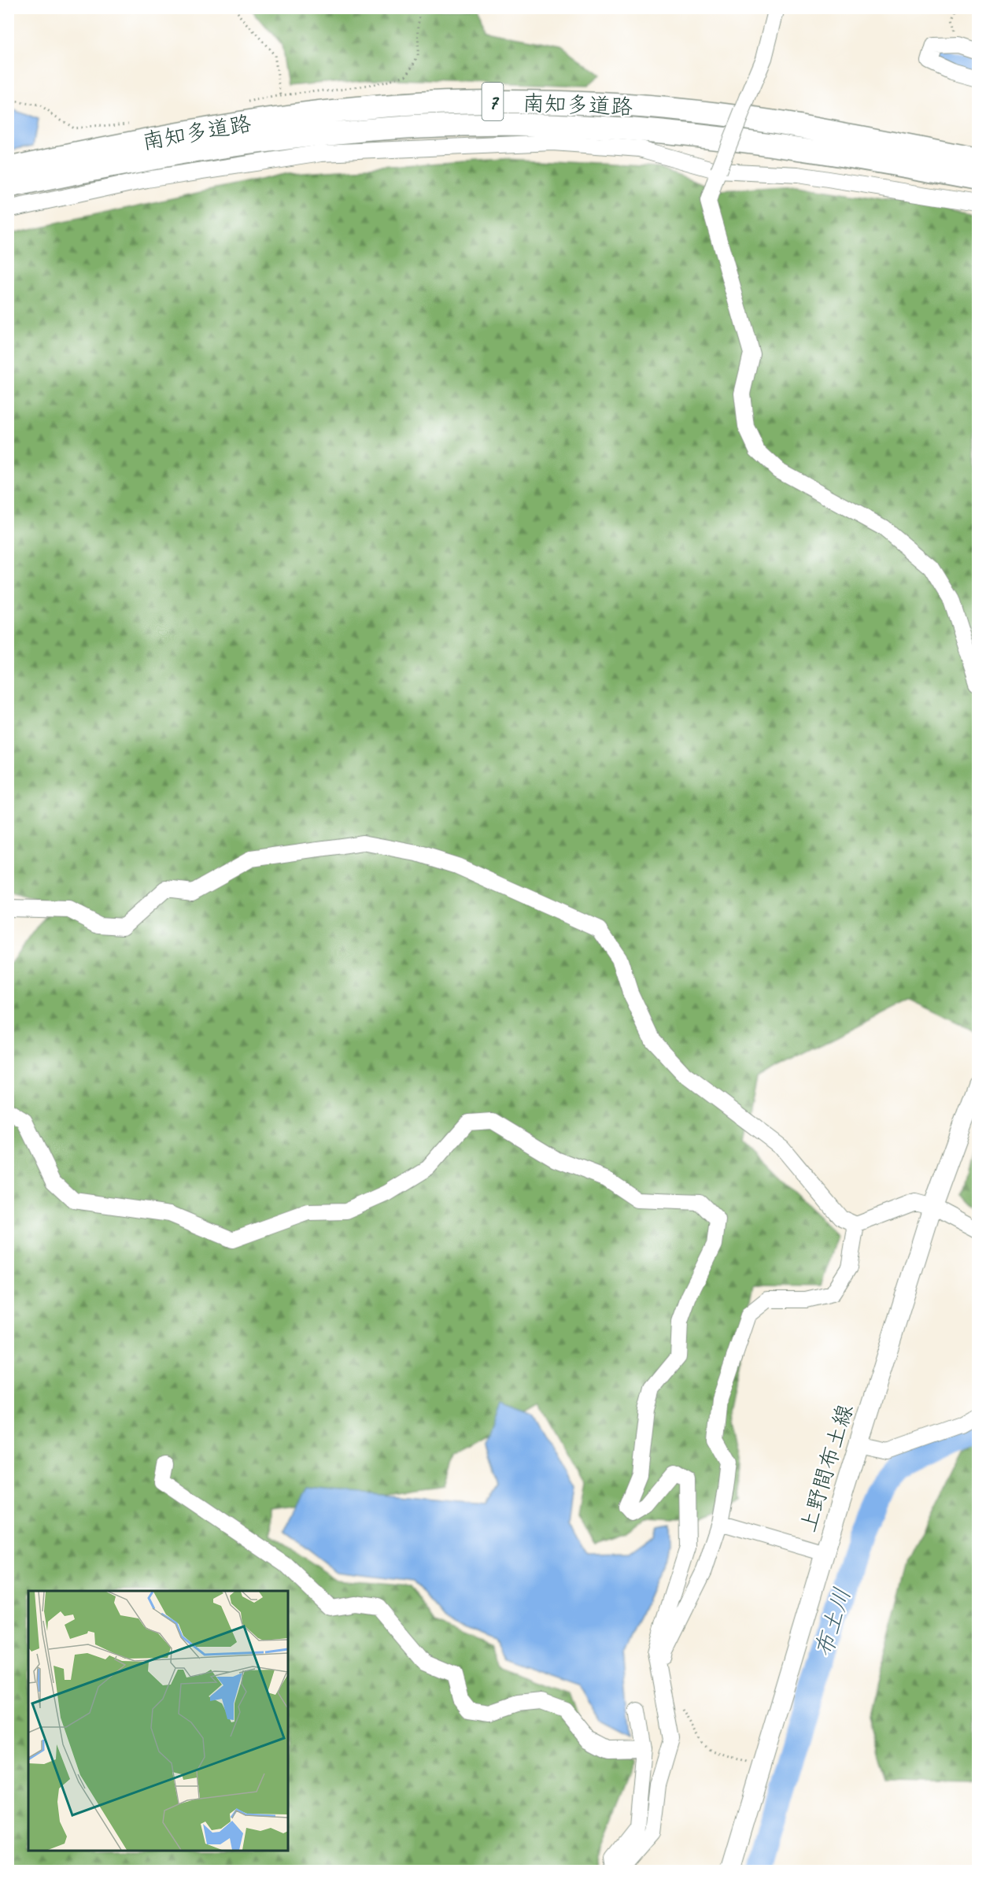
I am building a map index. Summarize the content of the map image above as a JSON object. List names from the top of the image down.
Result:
{
  "streets": {
    "highway": ["7", "南知多道路"],
    "main road": ["上野間布土線"]
  },
  "water": ["布土川"]
}
